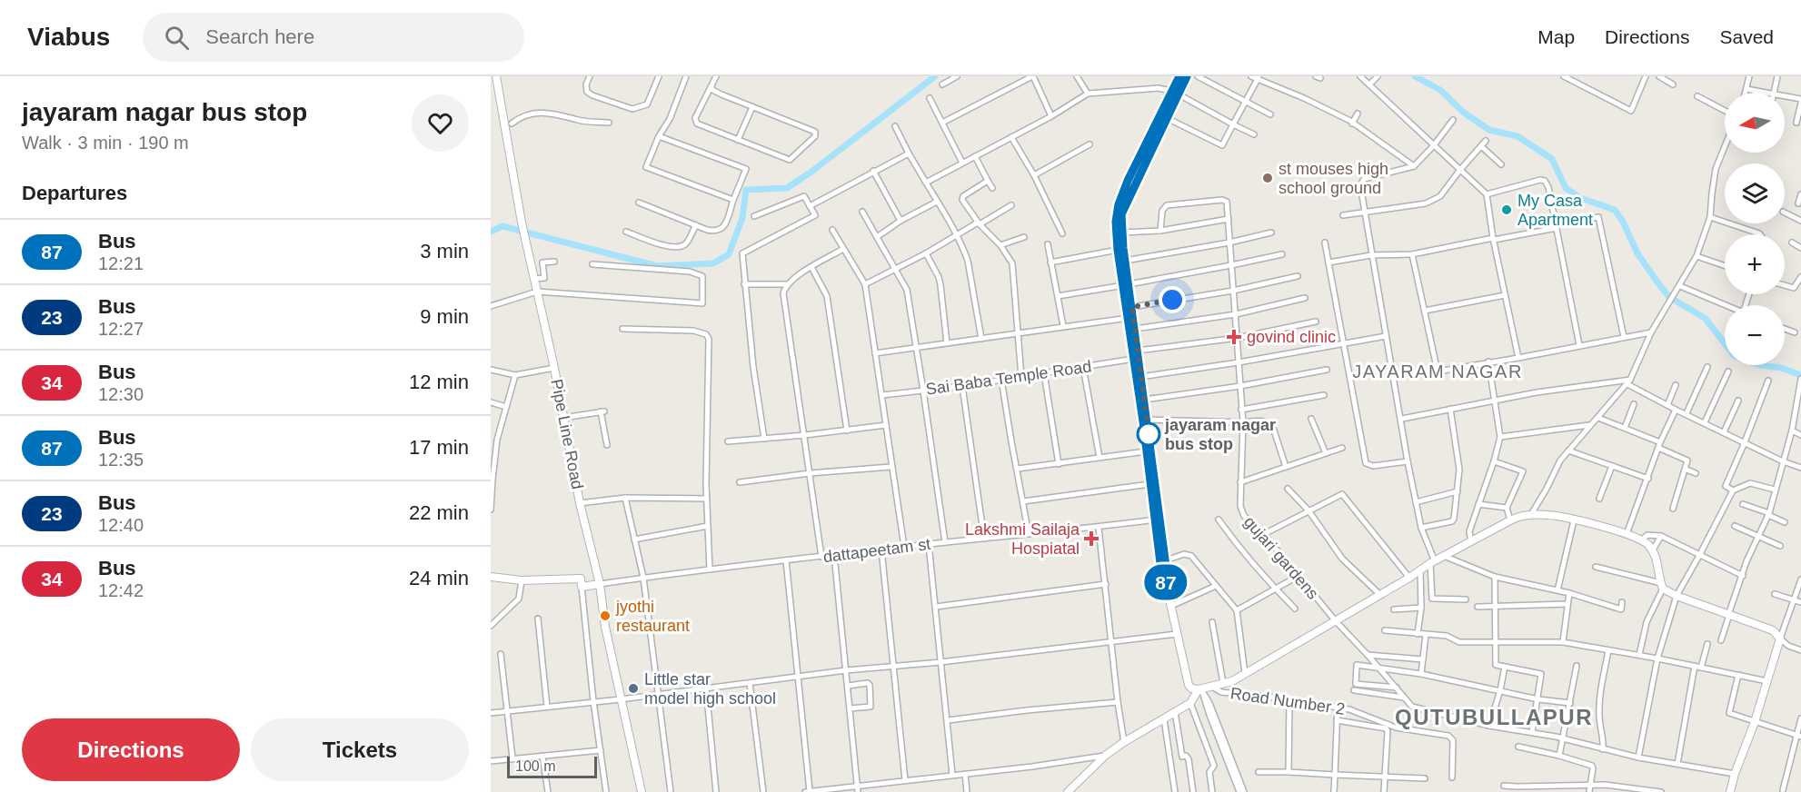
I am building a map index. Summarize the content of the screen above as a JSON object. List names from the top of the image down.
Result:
{
  "streets": {
    "main road": ["Pipe Line Road"],
    "street": [
      "Sai Baba Temple Road",
      "dattapeetam st",
      "gujari gardens",
      "Road Number 2"
    ]
  },
  "crossings": [
    ["Pipe Line Road", "dattapeetam st"]
  ],
  "districts": ["JAYARAM NAGAR", "QUTUBULLAPUR"],
  "places": {
    "other": [
      "st mouses high school ground",
      "My Casa Apartment",
      "jayaram nagar bus stop",
      "jyothi restaurant",
      "Little star model high school"
    ],
    "health": ["govind clinic", "Lakshmi Sailaja Hospiatal"]
  },
  "lines": ["bus line 87"],
  "scale_bar": "100 m",
  "north": "left",
  "page": {
    "header": "Viabus",
    "search": "Search here",
    "nav": ["Map", "Directions", "Saved"],
    "heading": [
      ["jayaram nagar bus stop", "Walk · 3 min · 190 m"],
      "Departures"
    ],
    "on_map": "87",
    "map_buttons": ["+", "−"],
    "list": [
      {
        "mark": "87",
        "name": "Bus",
        "note": "12:21",
        "value": "3 min"
      },
      {
        "mark": "23",
        "name": "Bus",
        "note": "12:27",
        "value": "9 min"
      },
      {
        "mark": "34",
        "name": "Bus",
        "note": "12:30",
        "value": "12 min"
      },
      {
        "mark": "87",
        "name": "Bus",
        "note": "12:35",
        "value": "17 min"
      },
      {
        "mark": "23",
        "name": "Bus",
        "note": "12:40",
        "value": "22 min"
      },
      {
        "mark": "34",
        "name": "Bus",
        "note": "12:42",
        "value": "24 min"
      }
    ],
    "buttons": ["Directions", "Tickets"],
    "scale": "100 m"
  }
}
